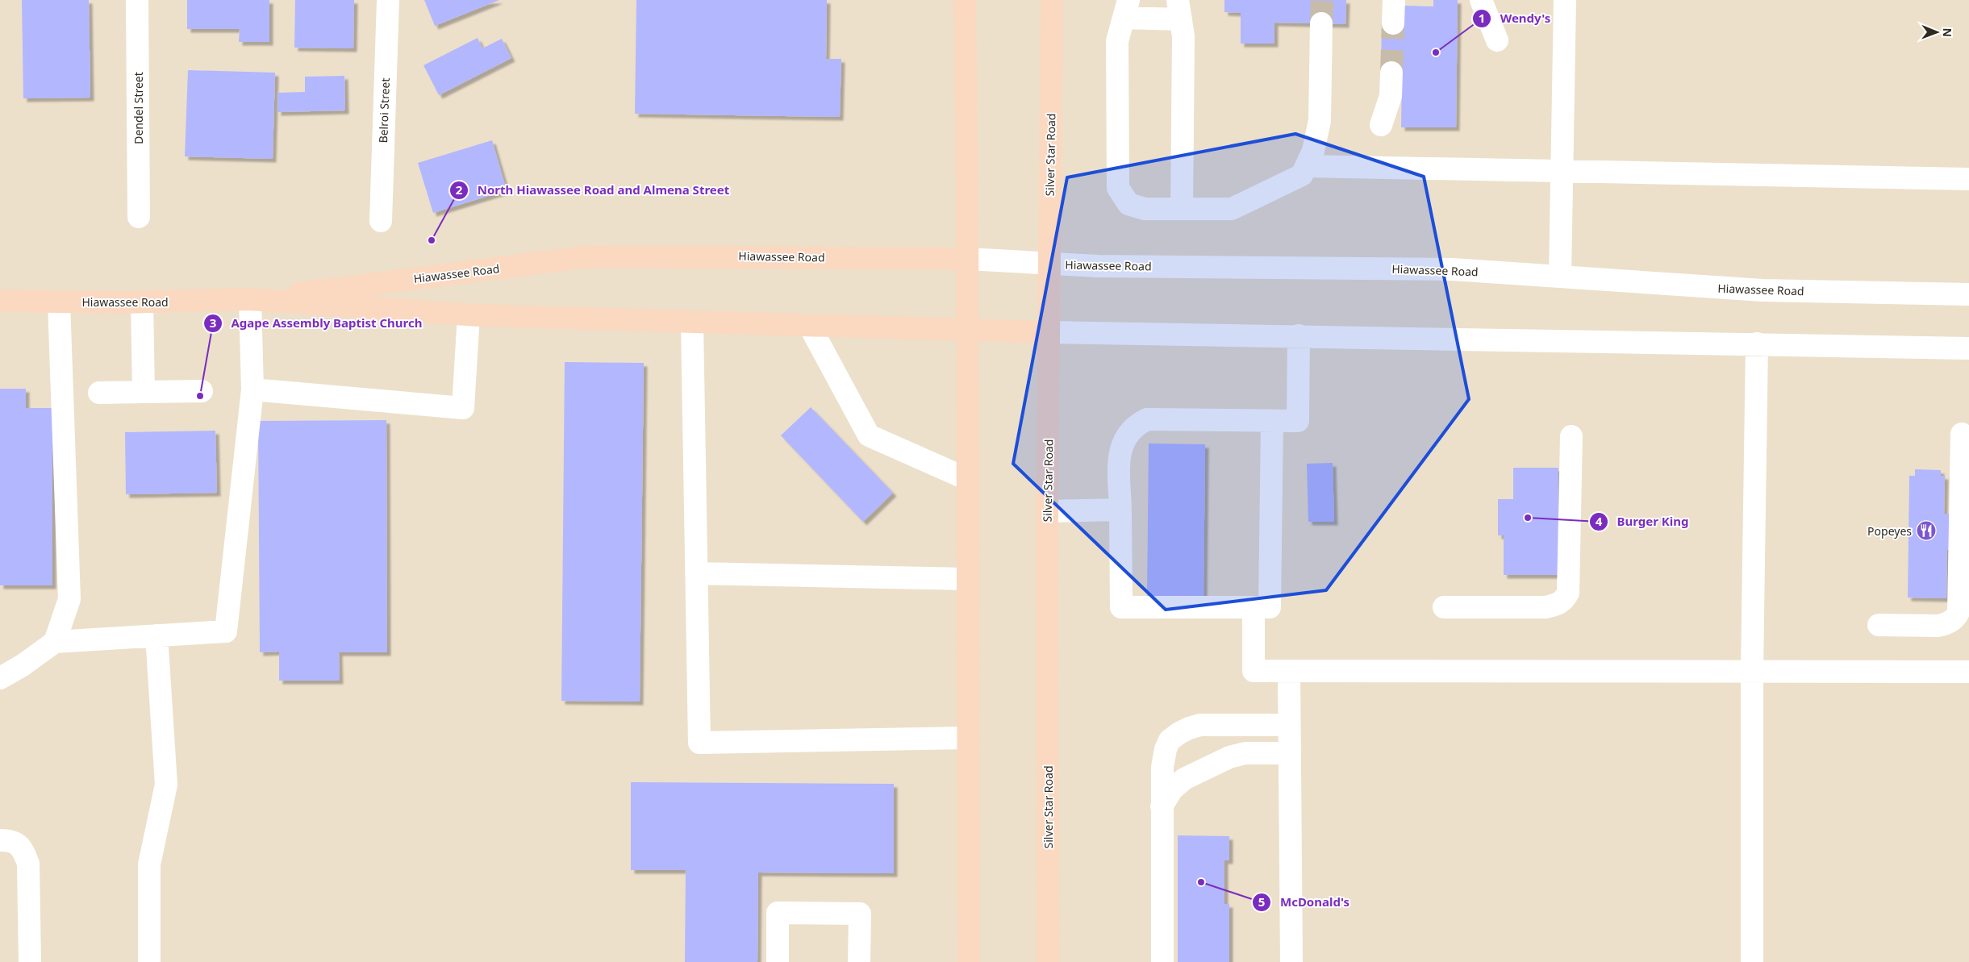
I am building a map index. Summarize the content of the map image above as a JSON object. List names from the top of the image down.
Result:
{
  "streets": {
    "main road": ["Silver Star Road", "Hiawassee Road"],
    "street": ["Dendel Street", "Belroi Street"]
  },
  "crossings": [
    ["Silver Star Road", "Hiawassee Road"]
  ],
  "places": {
    "other": [
      "Wendy's",
      "North Hiawassee Road and Almena Street",
      "Agape Assembly Baptist Church",
      "Burger King",
      "McDonald's"
    ],
    "restaurant": ["Popeyes"]
  },
  "north": "right"
}
